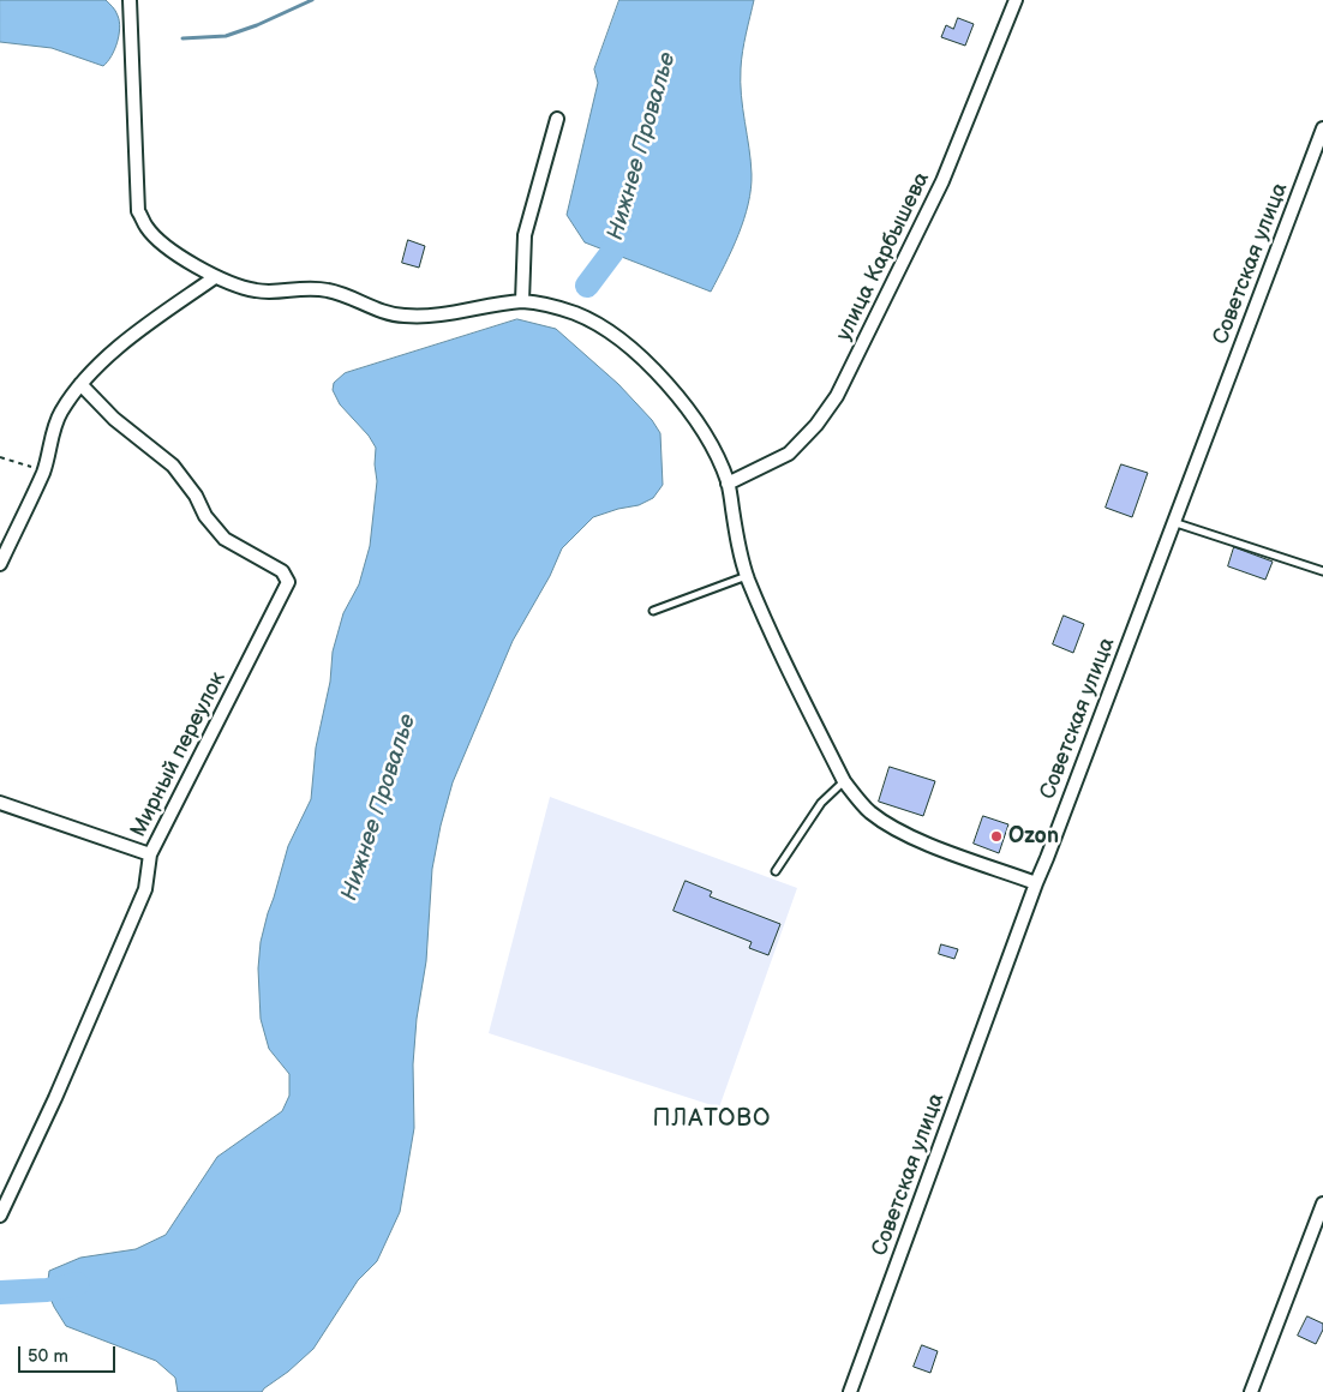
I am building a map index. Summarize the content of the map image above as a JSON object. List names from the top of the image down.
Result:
{
  "streets": {
    "street": ["улица Карбышева", "Советская улица", "Мирный переулок"]
  },
  "districts": ["ПЛАТОВО"],
  "water": ["Нижнее Провалье"],
  "places": ["Ozon"],
  "scale_bar": "50 m"
}
